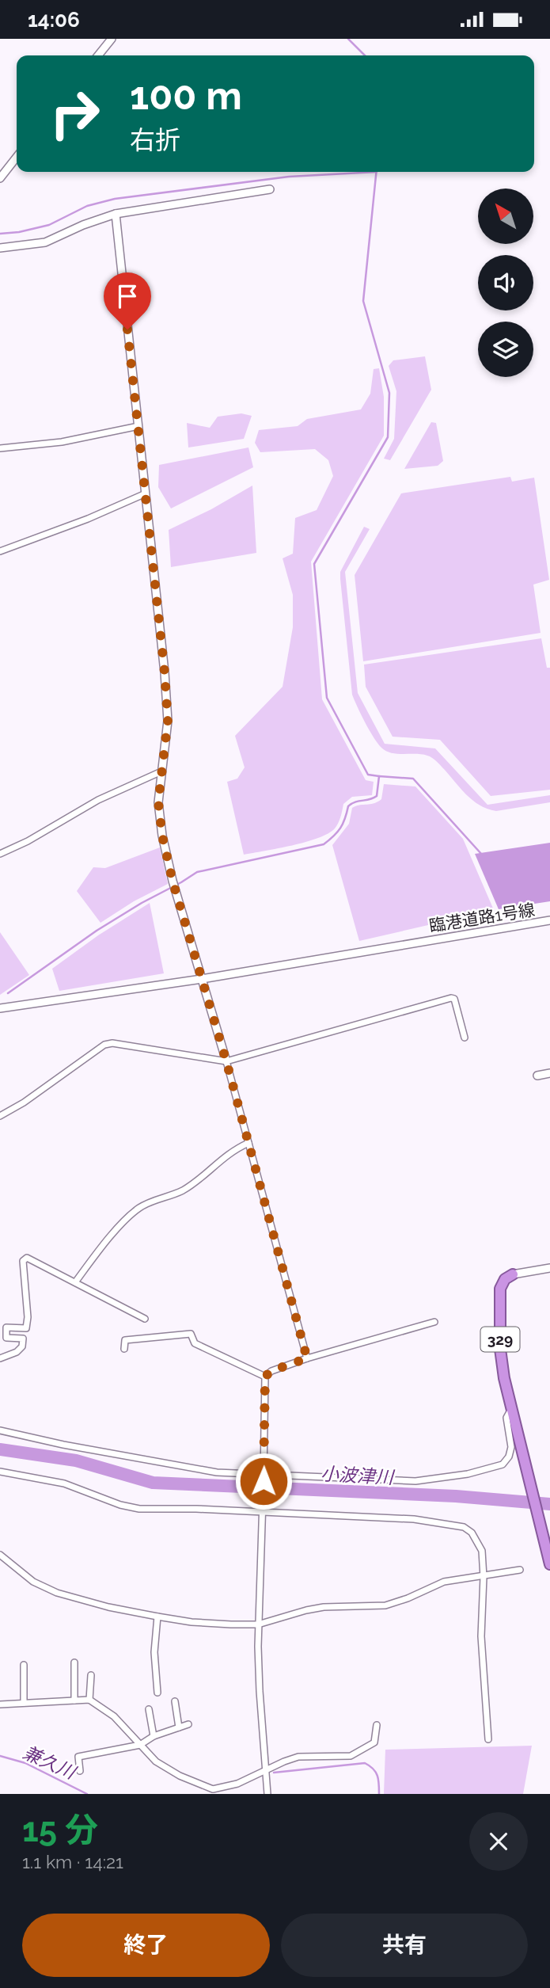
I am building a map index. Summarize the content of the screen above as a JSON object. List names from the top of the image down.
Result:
{
  "streets": {
    "highway": ["329"],
    "street": ["臨港道路1号線"]
  },
  "water": ["小波津川", "兼久川"],
  "north": "top left",
  "page": {
    "status": "14:06",
    "turn": ["100 m", "右折"],
    "heading": ["15 分", "1.1 km · 14:21"],
    "buttons": ["終了", "共有"]
  }
}
